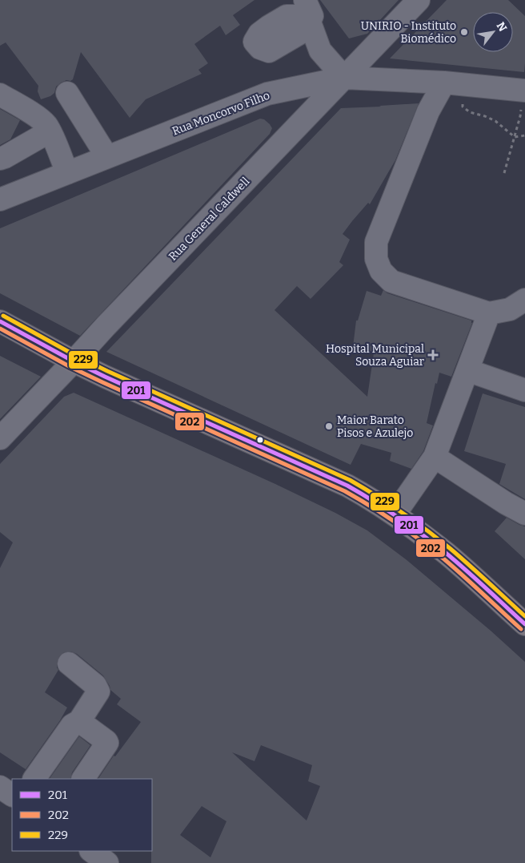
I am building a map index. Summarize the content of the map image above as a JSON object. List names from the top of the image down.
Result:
{
  "streets": {
    "street": ["Rua Moncorvo Filho", "Rua General Caldwell"]
  },
  "crossings": [
    ["Rua Moncorvo Filho", "Rua General Caldwell"]
  ],
  "places": {
    "other": ["UNIRIO - Instituto Biomédico", "Maior Barato Pisos e Azulejo"],
    "health": ["Hospital Municipal Souza Aguiar"]
  },
  "lines": ["transit line 229", "transit line 201", "transit line 202"],
  "legend": ["201", "202", "229"],
  "north": "top right"
}
